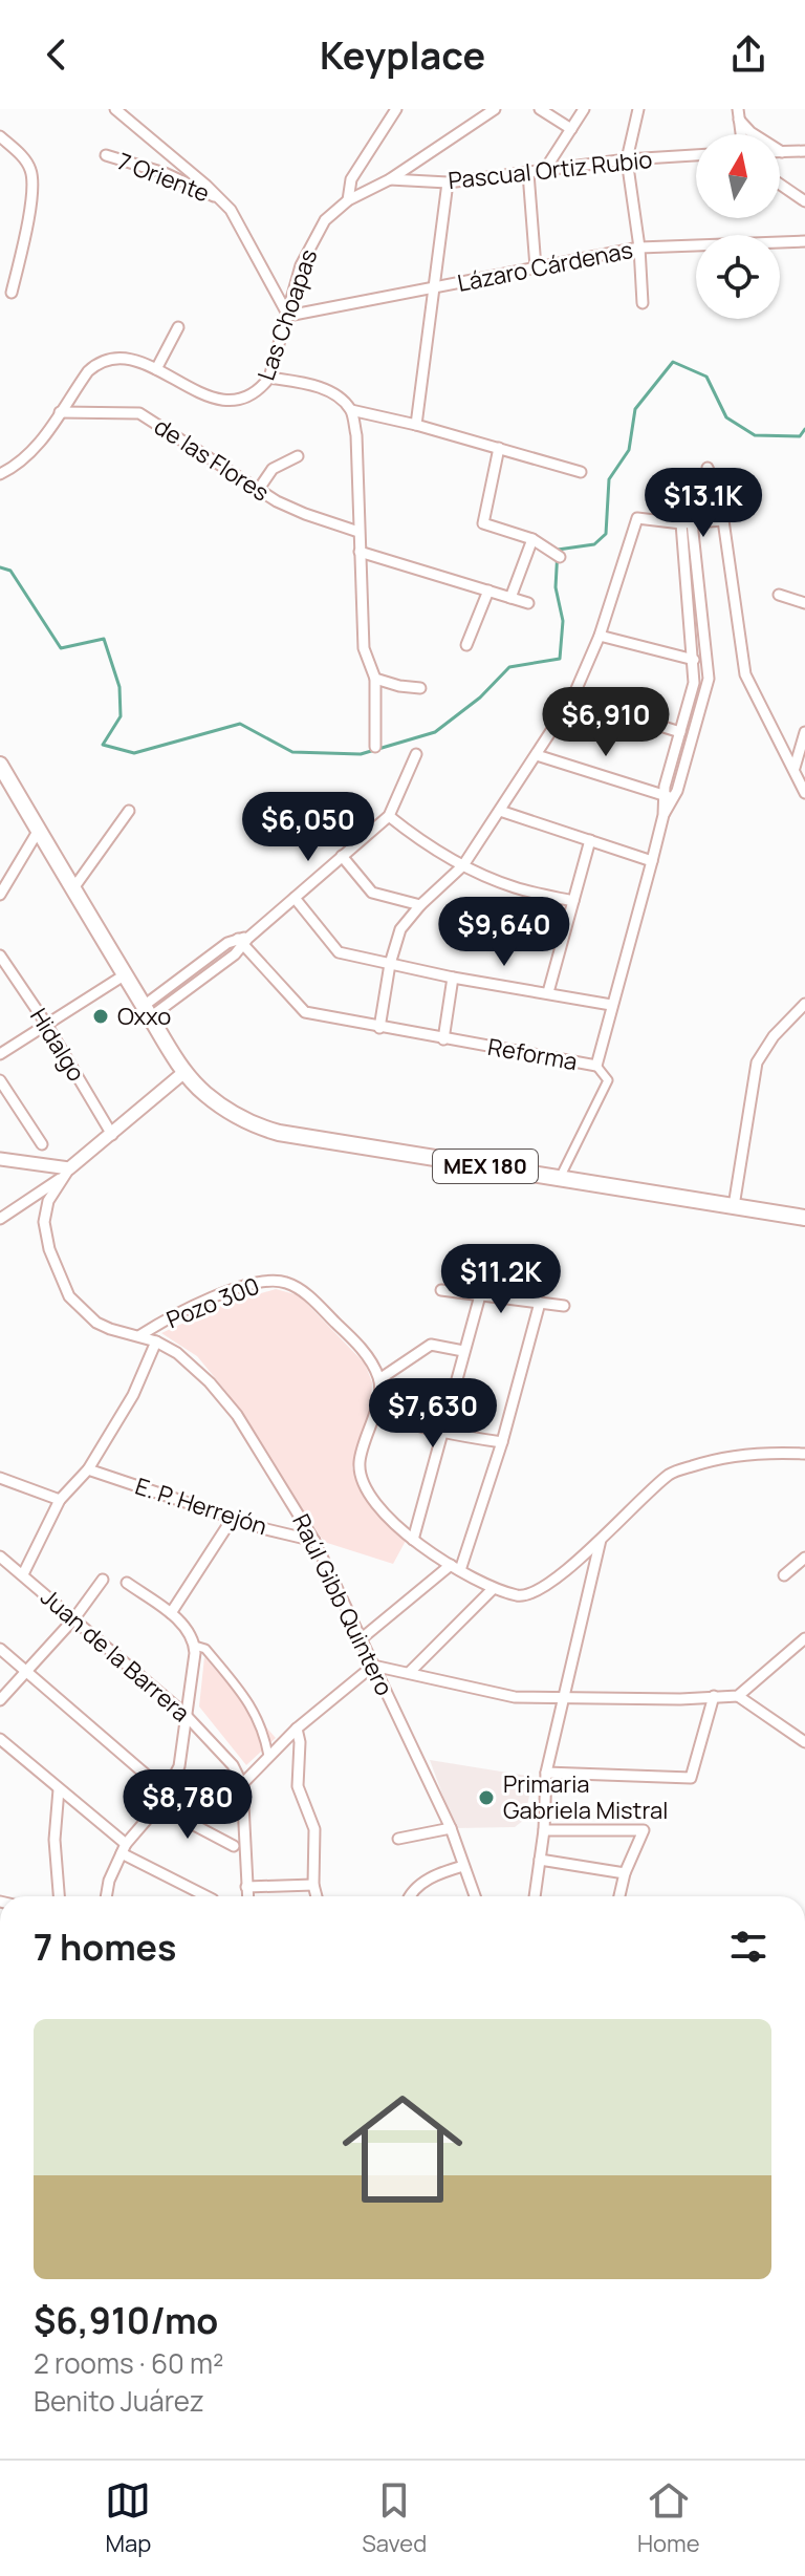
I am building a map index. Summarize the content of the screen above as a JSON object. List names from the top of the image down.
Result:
{
  "streets": {
    "main road": ["MEX 180"],
    "street": [
      "Pascual Ortiz Rubio",
      "7 Oriente",
      "Lázaro Cárdenas",
      "Las Choapas",
      "de las Flores",
      "Hidalgo",
      "Reforma",
      "Pozo 300",
      "E. P. Herrejón",
      "Raúl Gibb Quintero",
      "Juan de la Barrera"
    ]
  },
  "crossings": [
    ["Pascual Ortiz Rubio", "Las Choapas"],
    ["Lázaro Cárdenas", "Las Choapas"],
    ["Las Choapas", "de las Flores"],
    ["Pozo 300", "Raúl Gibb Quintero"],
    ["E. P. Herrejón", "Raúl Gibb Quintero"]
  ],
  "places": ["Oxxo", "Primaria Gabriela Mistral"],
  "north": "top",
  "page": {
    "header": "Keyplace",
    "price": [
      "$13.1K",
      "$6,910",
      "$6,050",
      "$9,640",
      "$11.2K",
      "$7,630",
      "$8,780"
    ],
    "heading": "7 homes",
    "list": [
      {
        "name": "$6,910/mo",
        "note": "2 rooms · 60 m² · Benito Juárez"
      }
    ],
    "tabs": ["Map", "Saved", "Home"]
  }
}
